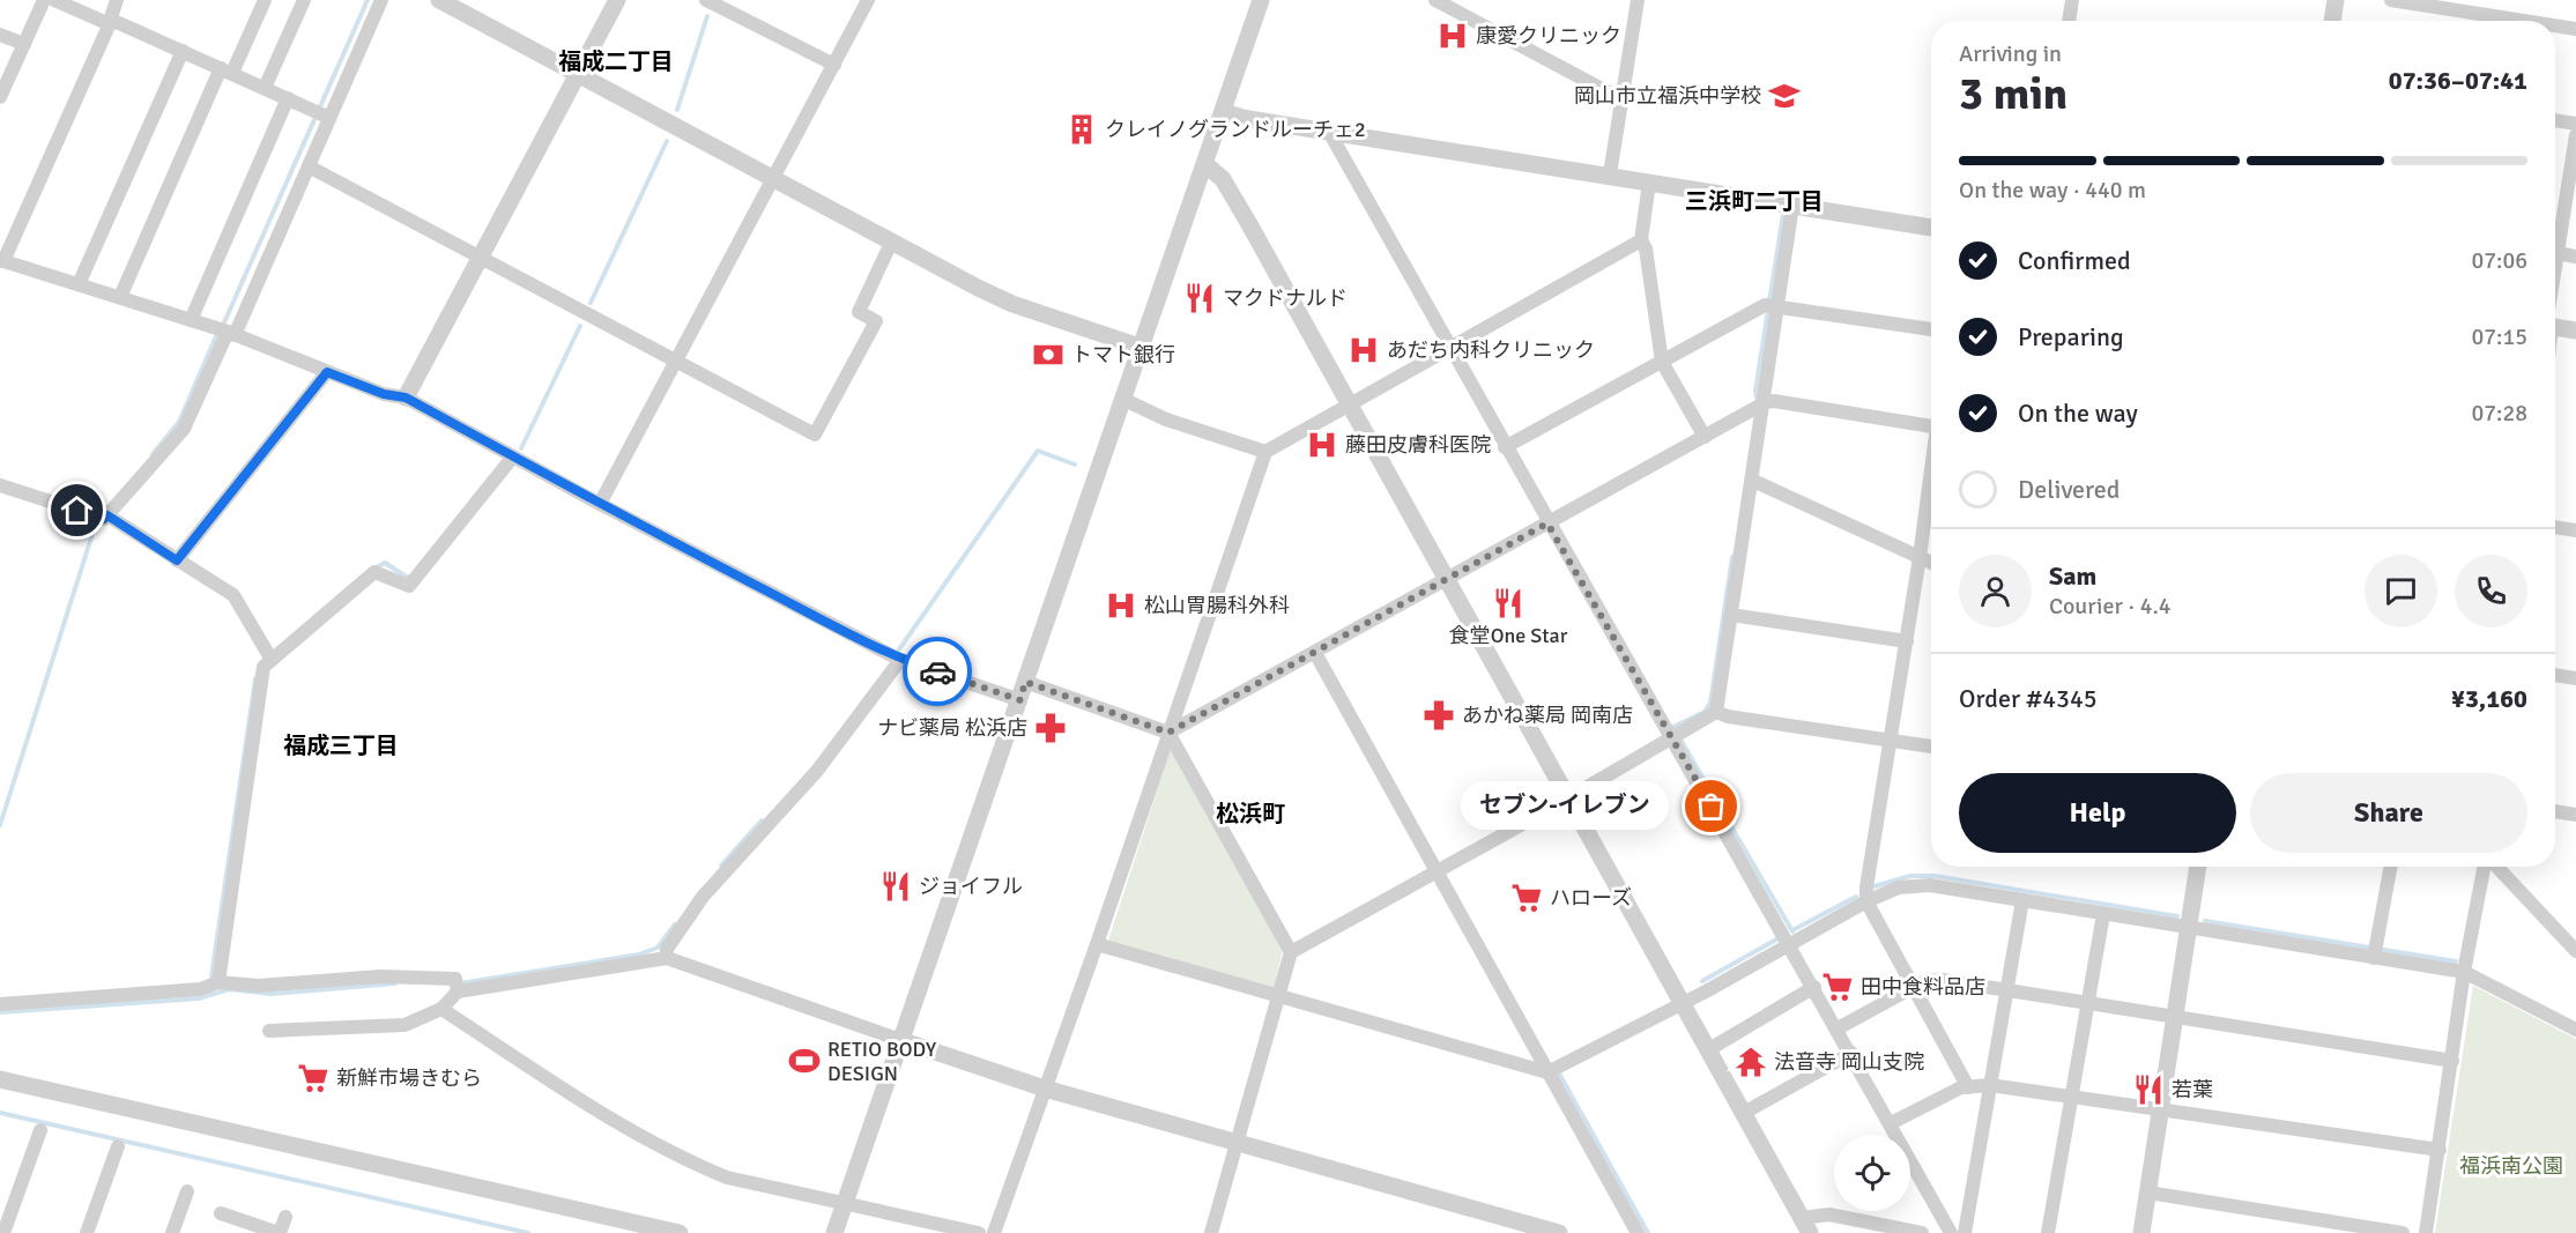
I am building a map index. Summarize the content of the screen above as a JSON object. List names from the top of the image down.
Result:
{
  "districts": [
    "福成二丁目",
    "三浜町二丁目",
    "福成三丁目",
    "松浜町"
  ],
  "parks": ["福浜南公園"],
  "places": {
    "hospital": [
      "康愛クリニック",
      "あだち内科クリニック",
      "藤田皮膚科医院",
      "松山胃腸科外科"
    ],
    "school or university": ["岡山市立福浜中学校"],
    "building": ["クレイノグランドルーチェ2"],
    "restaurant": [
      "マクドナルド",
      "食堂One Star",
      "ジョイフル",
      "若葉"
    ],
    "bank": ["トマト銀行"],
    "pharmacy": ["あかね薬局 岡南店", "ナビ薬局 松浜店"],
    "other": ["セブン-イレブン"],
    "supermarket": ["ハローズ", "田中食料品店", "新鮮市場きむら"],
    "sports": ["RETIO BODY DESIGN"],
    "temple": ["法音寺 岡山支院"]
  },
  "page": {
    "heading": ["3 min", "Arriving in", "07:36–07:41"],
    "panel": [
      "Sam",
      "Courier · 4.4",
      "Order #4345",
      "¥3,160"
    ],
    "bar": "On the way · 440 m",
    "list": [
      ["Confirmed", "07:06"],
      ["Preparing", "07:15"],
      ["On the way", "07:28"],
      "Delivered"
    ],
    "buttons": ["Help", "Share"],
    "bubble": "セブン-イレブン"
  }
}
